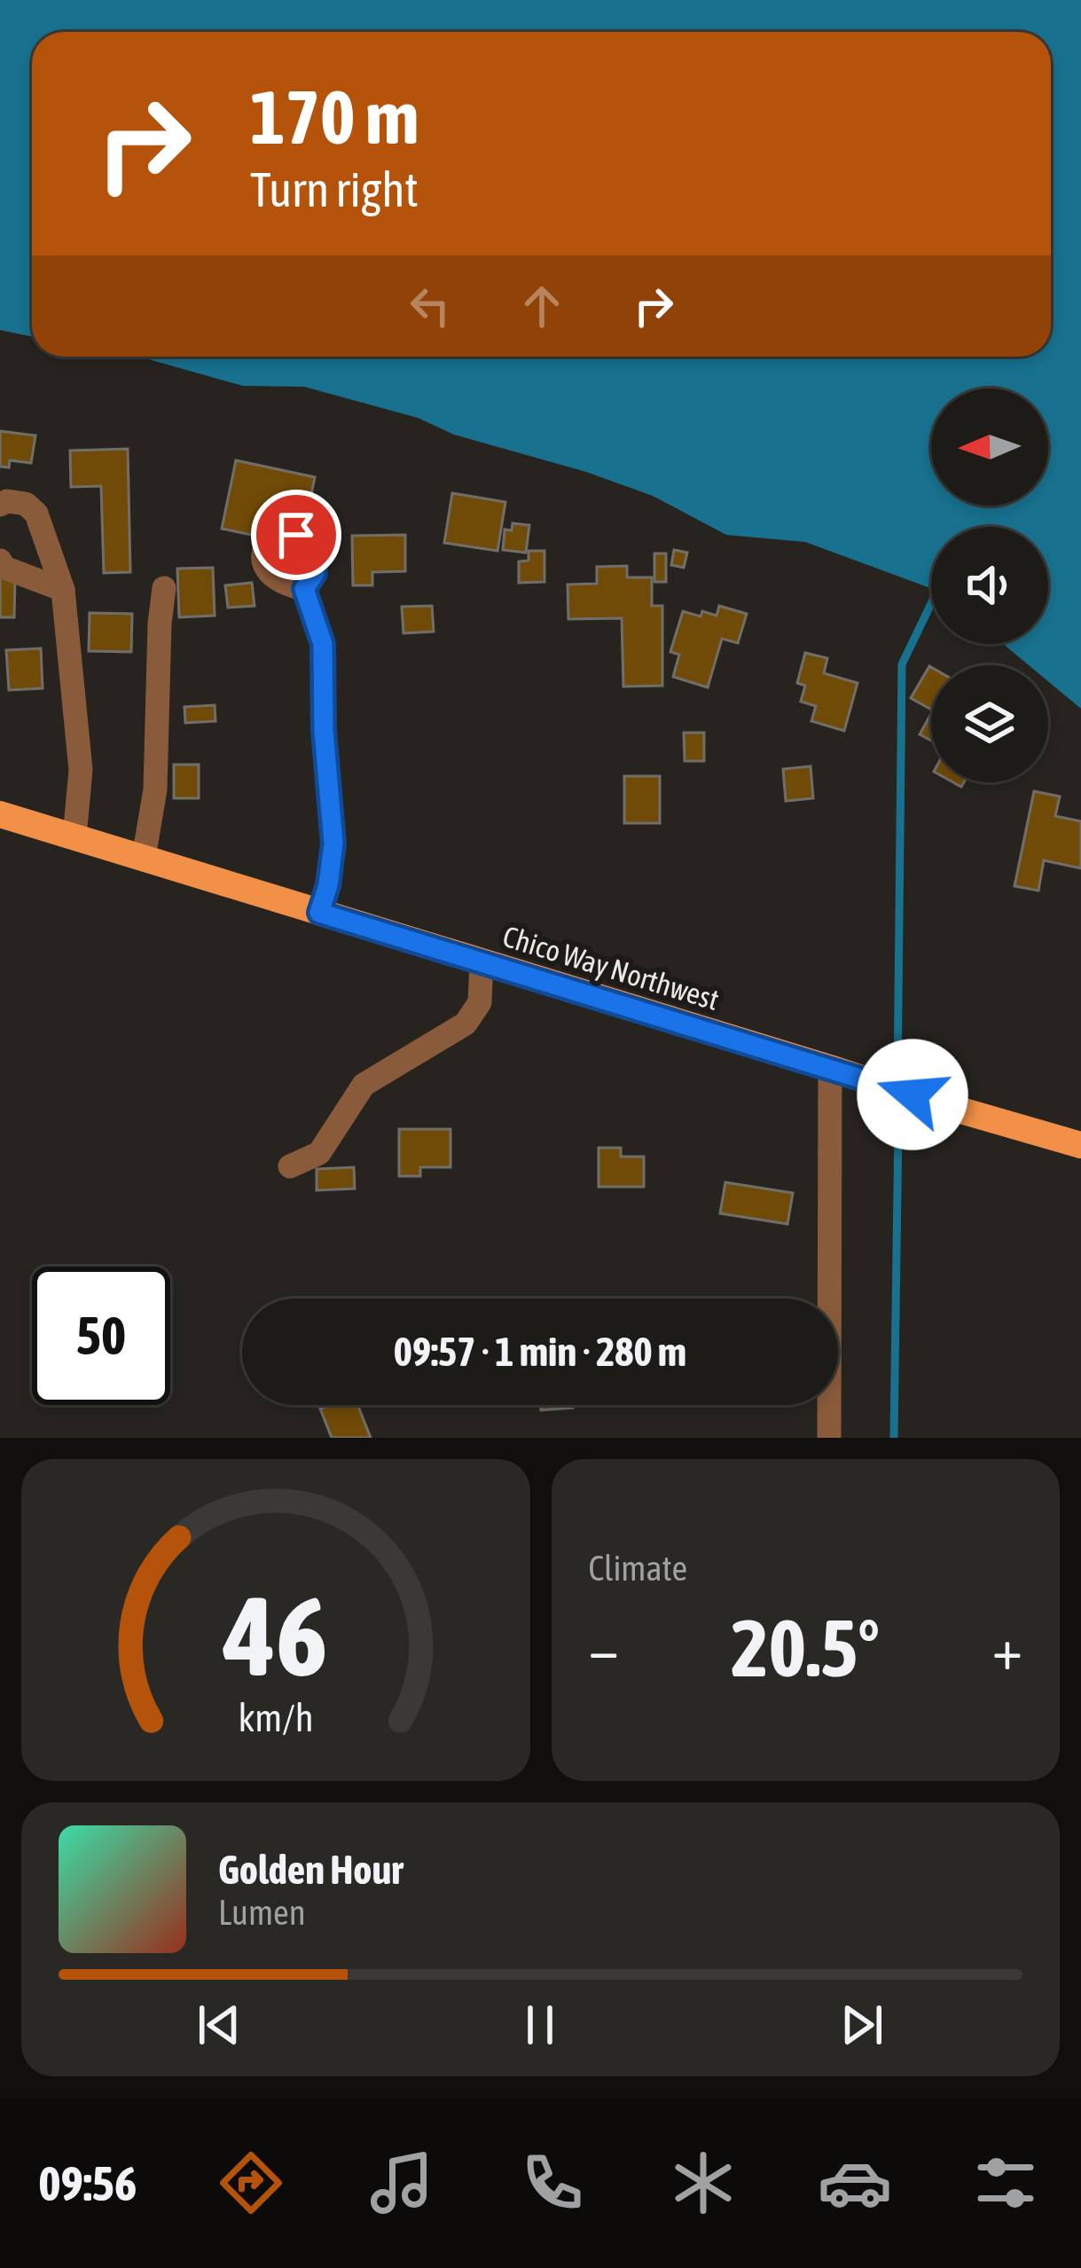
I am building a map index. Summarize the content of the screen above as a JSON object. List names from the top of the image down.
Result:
{
  "streets": {
    "main road": ["Chico Way Northwest"]
  },
  "north": "left",
  "page": {
    "turn": ["170 m", "Turn right"],
    "limit": "50",
    "trip": "09:57 · 1 min · 280 m",
    "tile": "Climate",
    "heat": ["−", "20.5°", "+"],
    "song": ["Golden Hour", "Lumen"],
    "tabs": "09:56",
    "gauge": ["46", "km/h"]
  }
}
